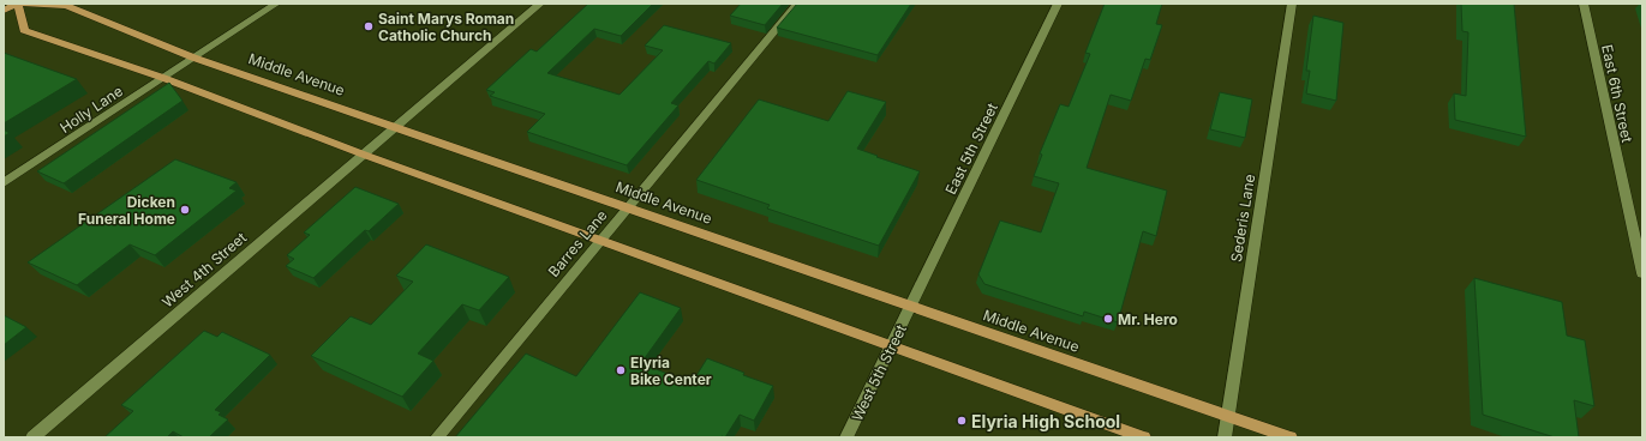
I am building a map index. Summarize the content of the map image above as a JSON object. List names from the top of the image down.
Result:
{
  "streets": {
    "main road": ["Middle Avenue"],
    "street": [
      "East 6th Street",
      "Holly Lane",
      "East 5th Street",
      "Sederis Lane",
      "Barres Lane",
      "West 4th Street",
      "West 5th Street"
    ]
  },
  "crossings": [
    ["Middle Avenue", "Holly Lane"],
    ["Middle Avenue", "East 5th Street"],
    ["Middle Avenue", "Sederis Lane"],
    ["Middle Avenue", "Barres Lane"],
    ["Middle Avenue", "West 4th Street"],
    ["Middle Avenue", "West 5th Street"],
    ["East 5th Street", "West 5th Street"]
  ],
  "places": [
    "Saint Marys Roman Catholic Church",
    "Dicken Funeral Home",
    "Mr. Hero",
    "Elyria Bike Center",
    "Elyria High School"
  ]
}
